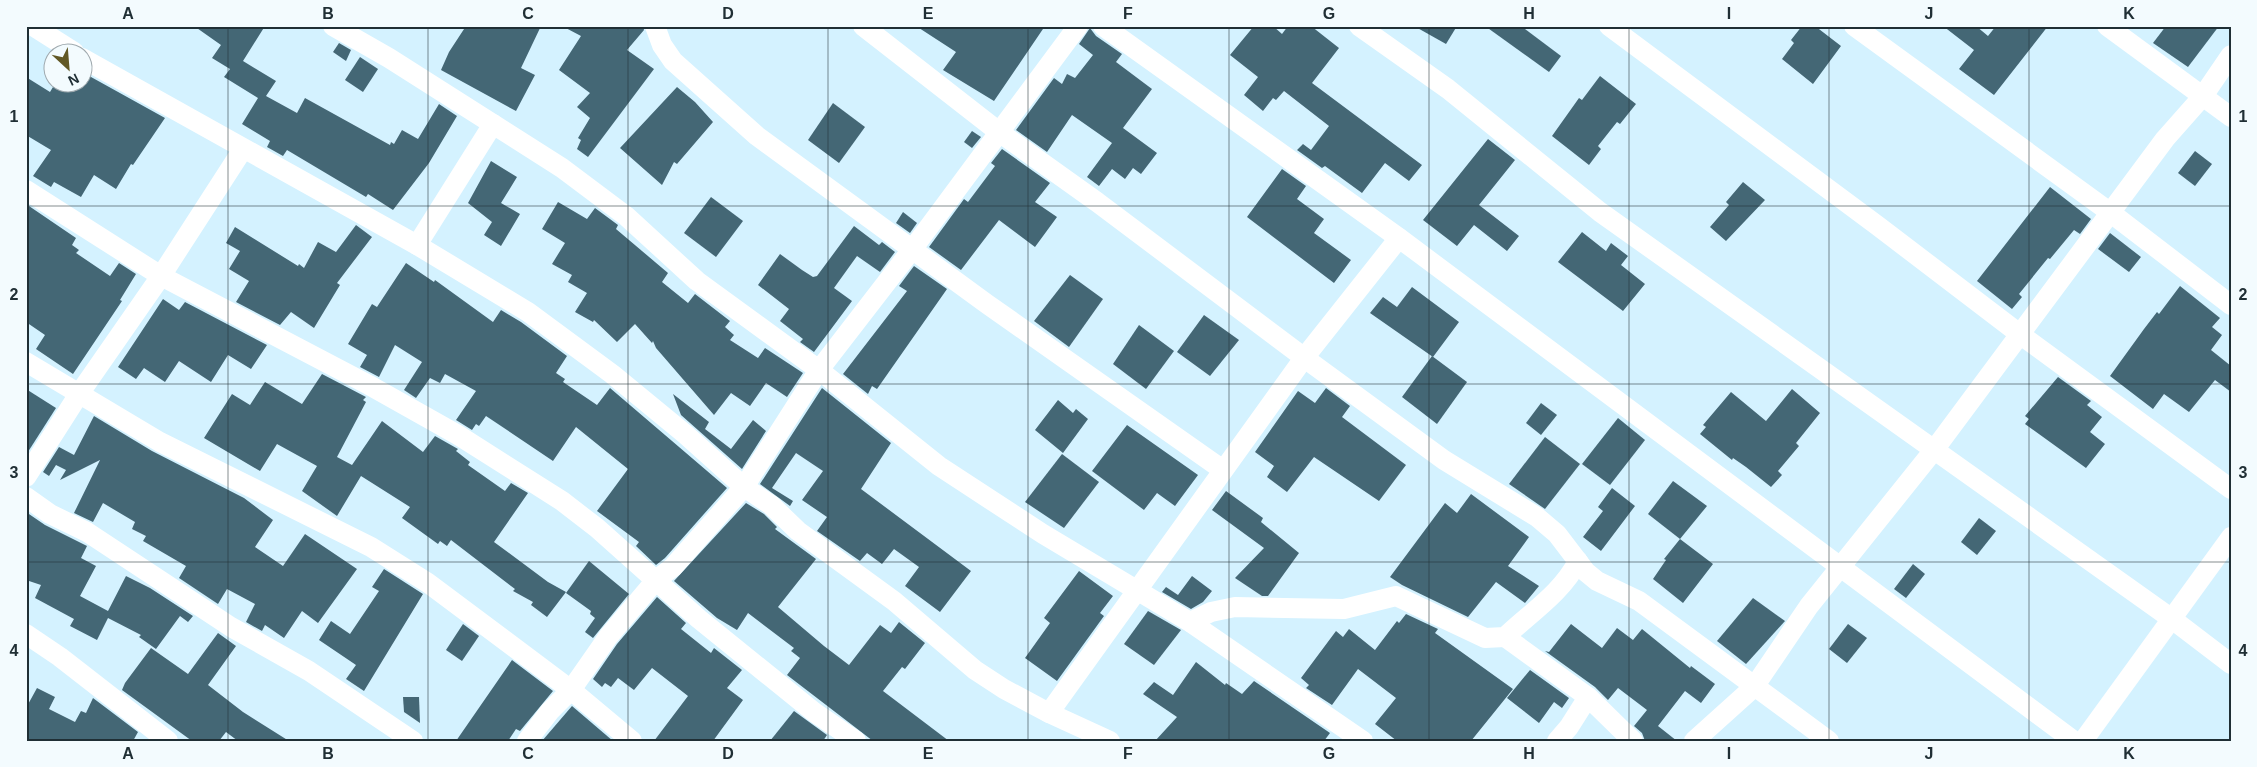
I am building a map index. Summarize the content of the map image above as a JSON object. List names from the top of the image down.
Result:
{
  "north": "bottom right",
  "grid": {
    "columns": [
      "A",
      "B",
      "C",
      "D",
      "E",
      "F",
      "G",
      "H",
      "I",
      "J",
      "K"
    ],
    "rows": [
      "1",
      "2",
      "3",
      "4"
    ]
  }
}
